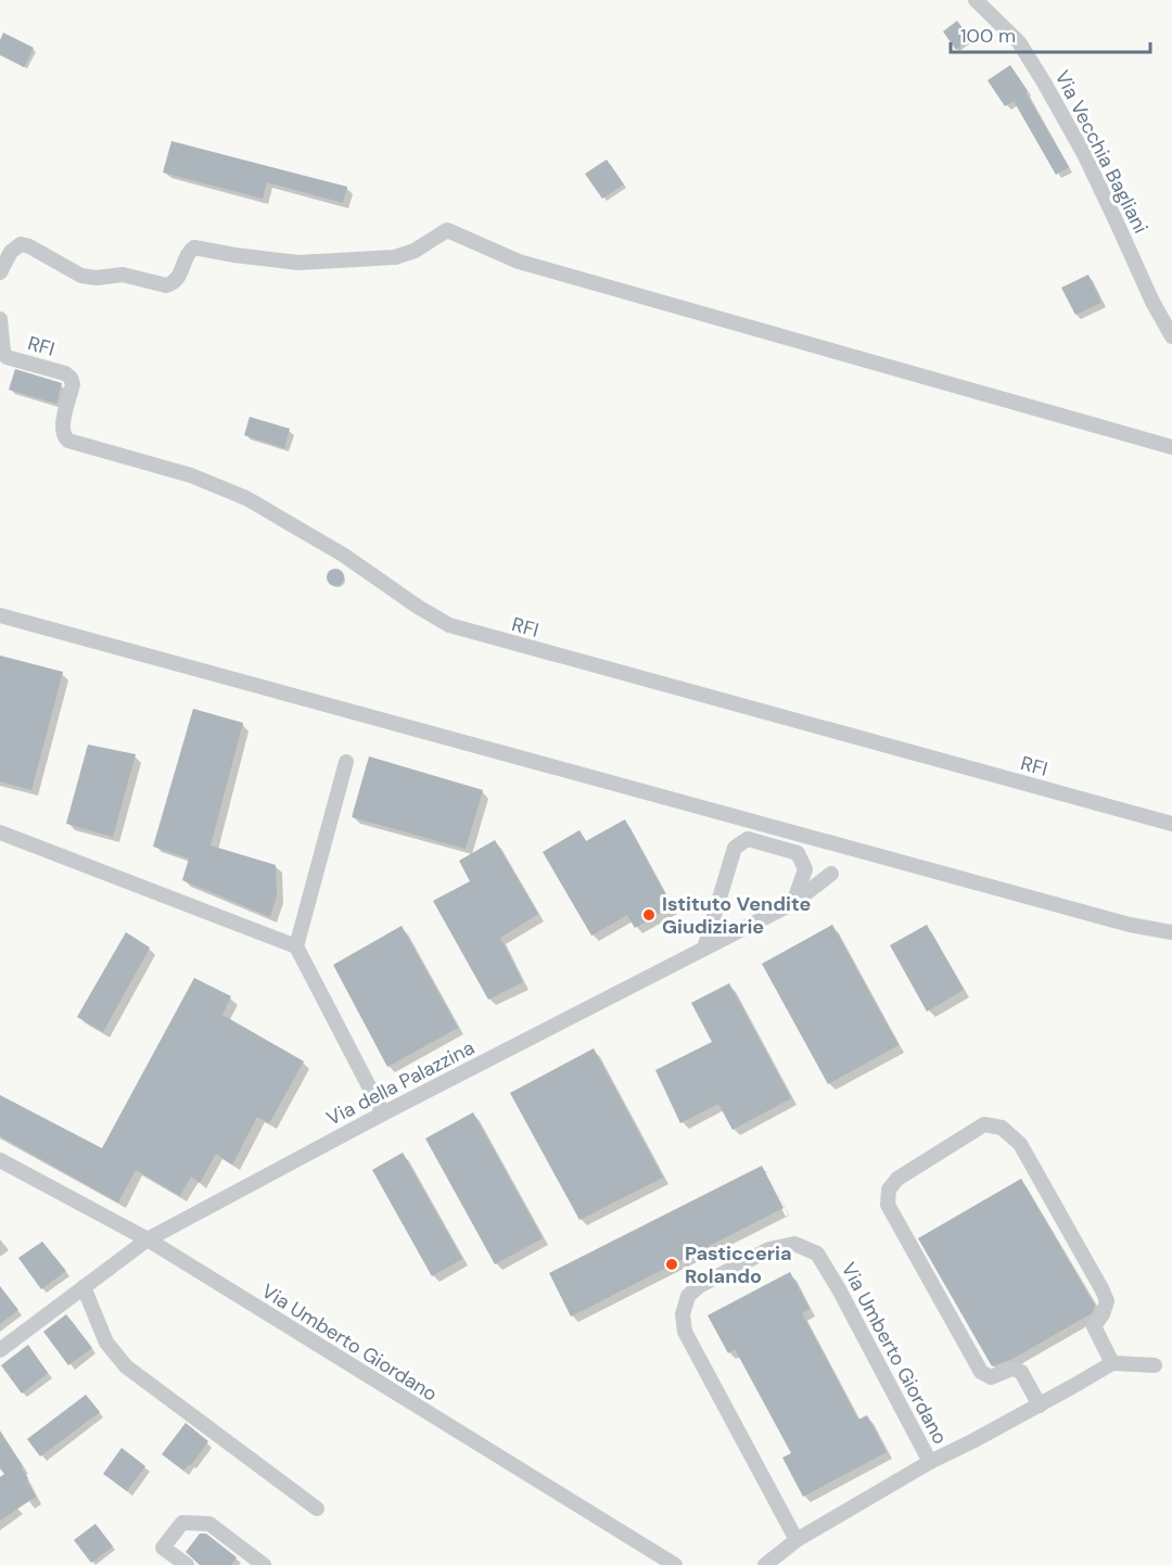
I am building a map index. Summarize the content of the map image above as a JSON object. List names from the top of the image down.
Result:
{
  "streets": {
    "street": [
      "Via Vecchia Bagliani",
      "RFI",
      "Via della Palazzina",
      "Via Umberto Giordano"
    ]
  },
  "crossings": [
    ["Via della Palazzina", "Via Umberto Giordano"]
  ],
  "places": ["Istituto Vendite Giudiziarie", "Pasticceria Rolando"],
  "scale_bar": "100 m"
}
